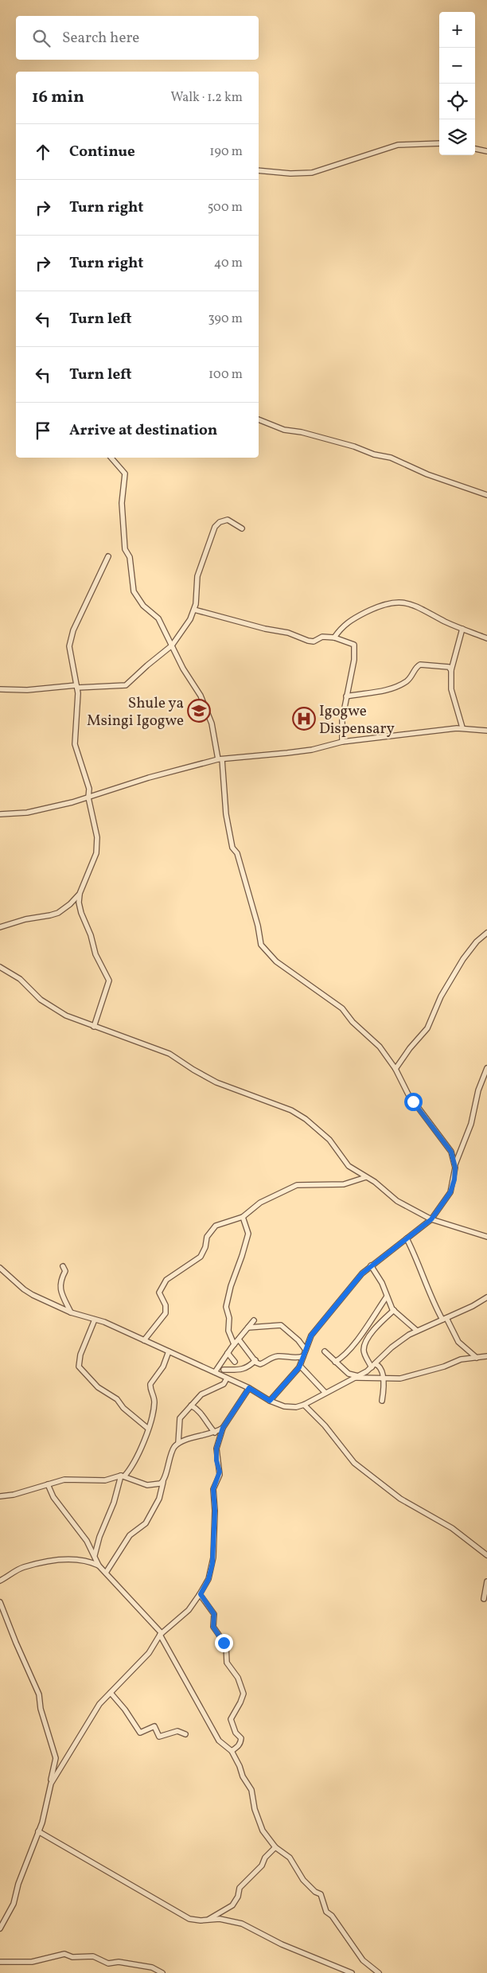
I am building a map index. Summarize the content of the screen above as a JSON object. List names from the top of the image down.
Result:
{
  "places": {
    "school or university": ["Shule ya Msingi Igogwe"],
    "hospital": ["Igogwe Dispensary"]
  },
  "page": {
    "map_buttons": ["+", "−"],
    "search": "Search here",
    "heading": ["16 min", "Walk · 1.2 km"],
    "list": [
      ["Continue", "190 m"],
      ["Turn right", "500 m"],
      ["Turn right", "40 m"],
      ["Turn left", "390 m"],
      ["Turn left", "100 m"],
      "Arrive at destination"
    ]
  }
}
